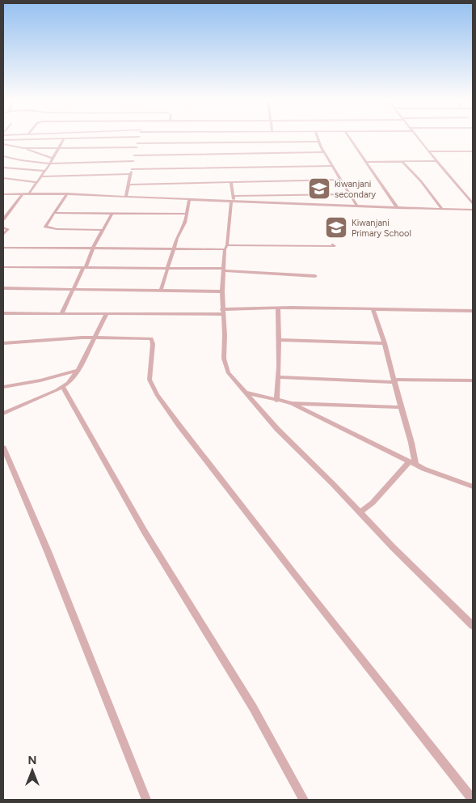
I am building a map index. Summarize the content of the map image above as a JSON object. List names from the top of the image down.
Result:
{
  "places": {
    "school or university": ["kiwanjani secondary", "Kiwanjani Primary School"]
  },
  "north": "top"
}
